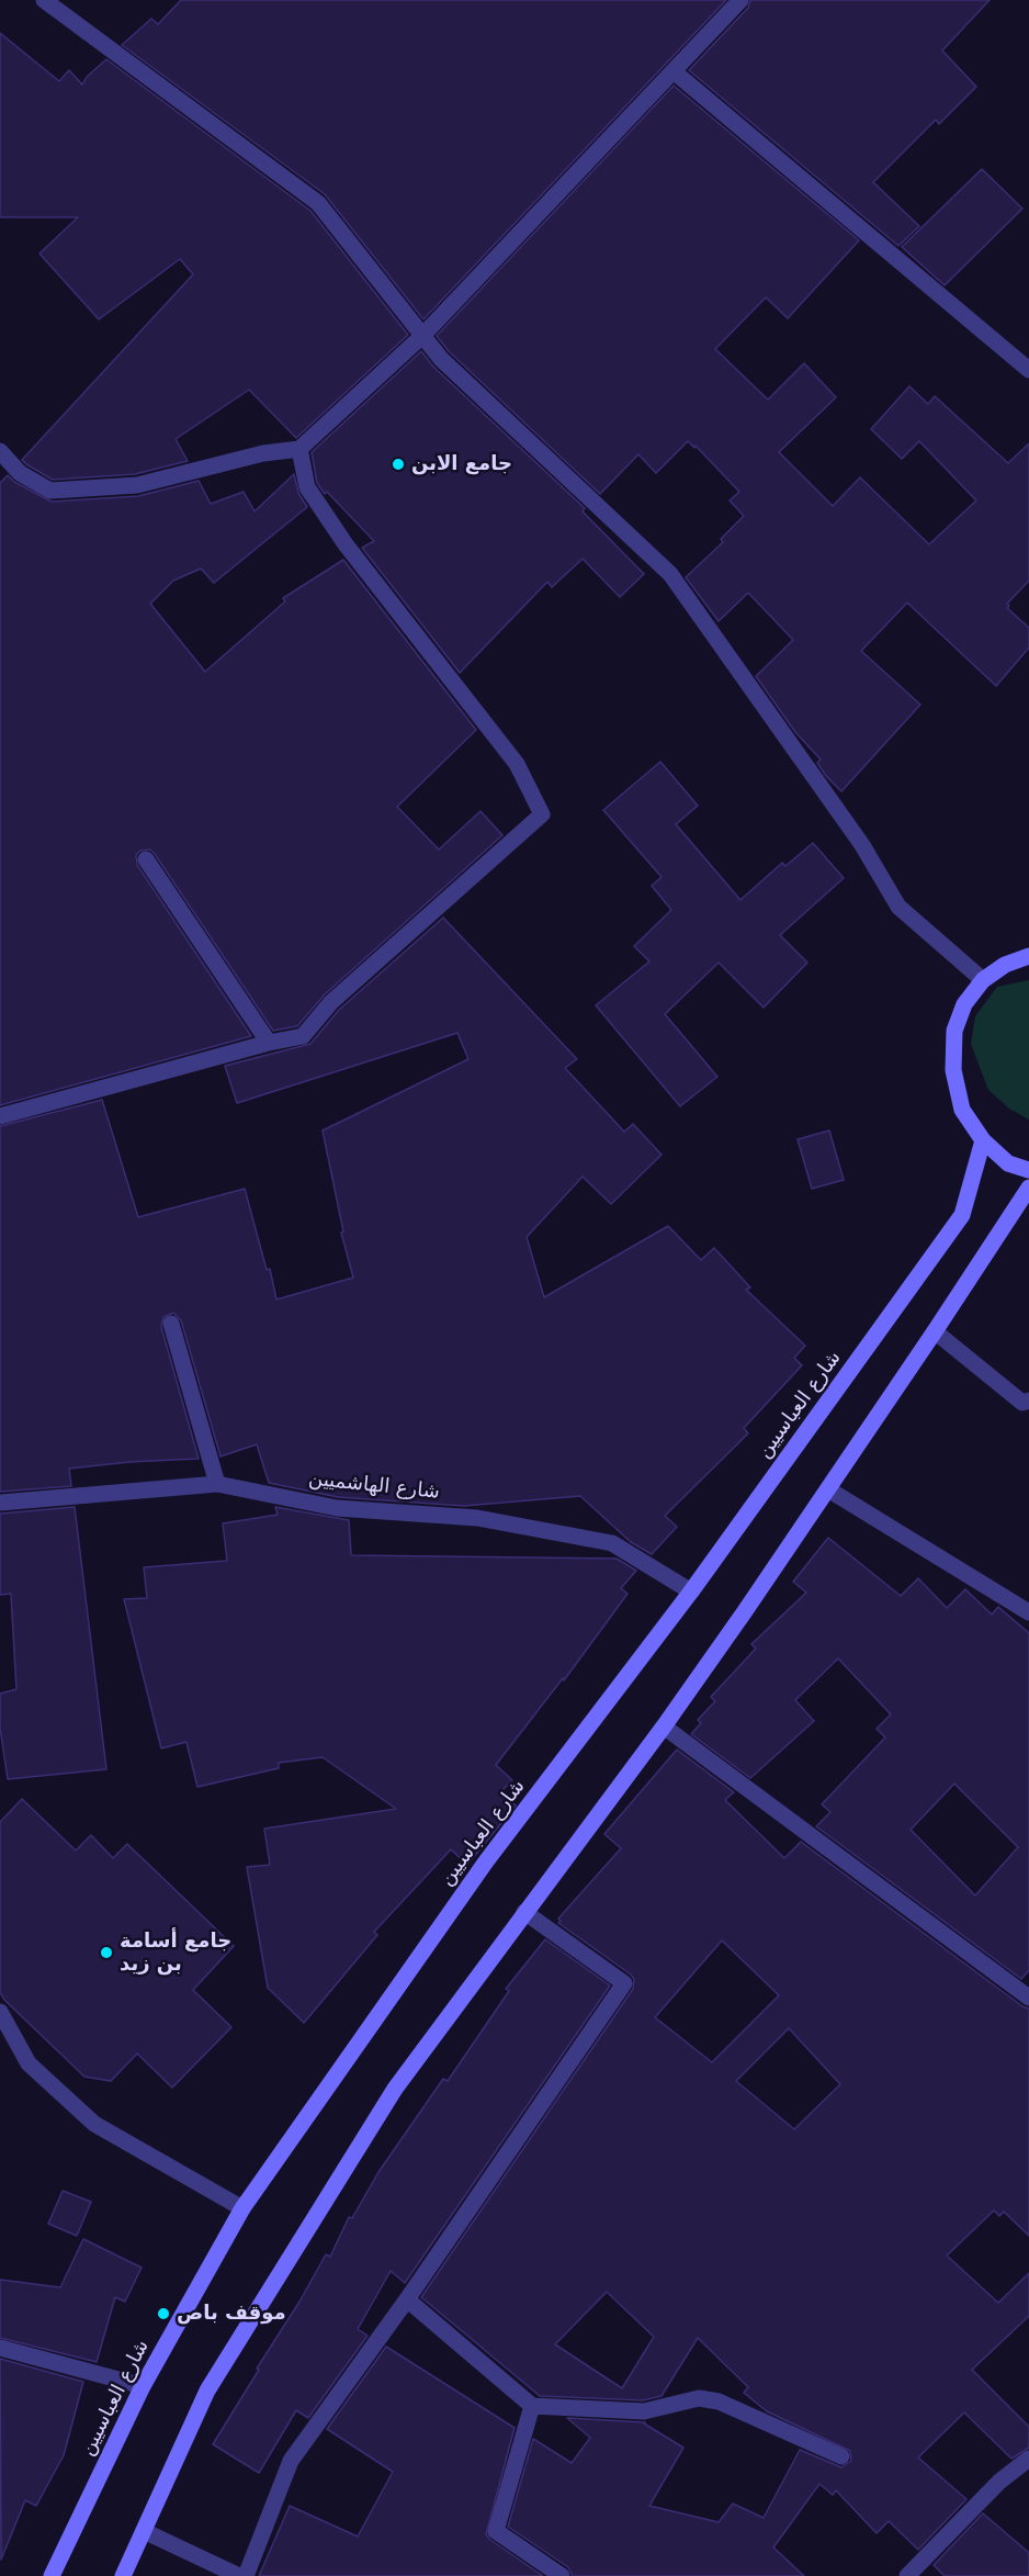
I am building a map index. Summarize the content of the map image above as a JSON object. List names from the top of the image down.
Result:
{
  "streets": {
    "main road": ["شارع العباسيين"],
    "street": ["شارع الهاشميين"]
  },
  "crossings": [
    ["شارع العباسيين", "شارع الهاشميين"]
  ],
  "places": ["جامع الابن", "جامع أسامة بن زيد", "موقف باص"]
}
